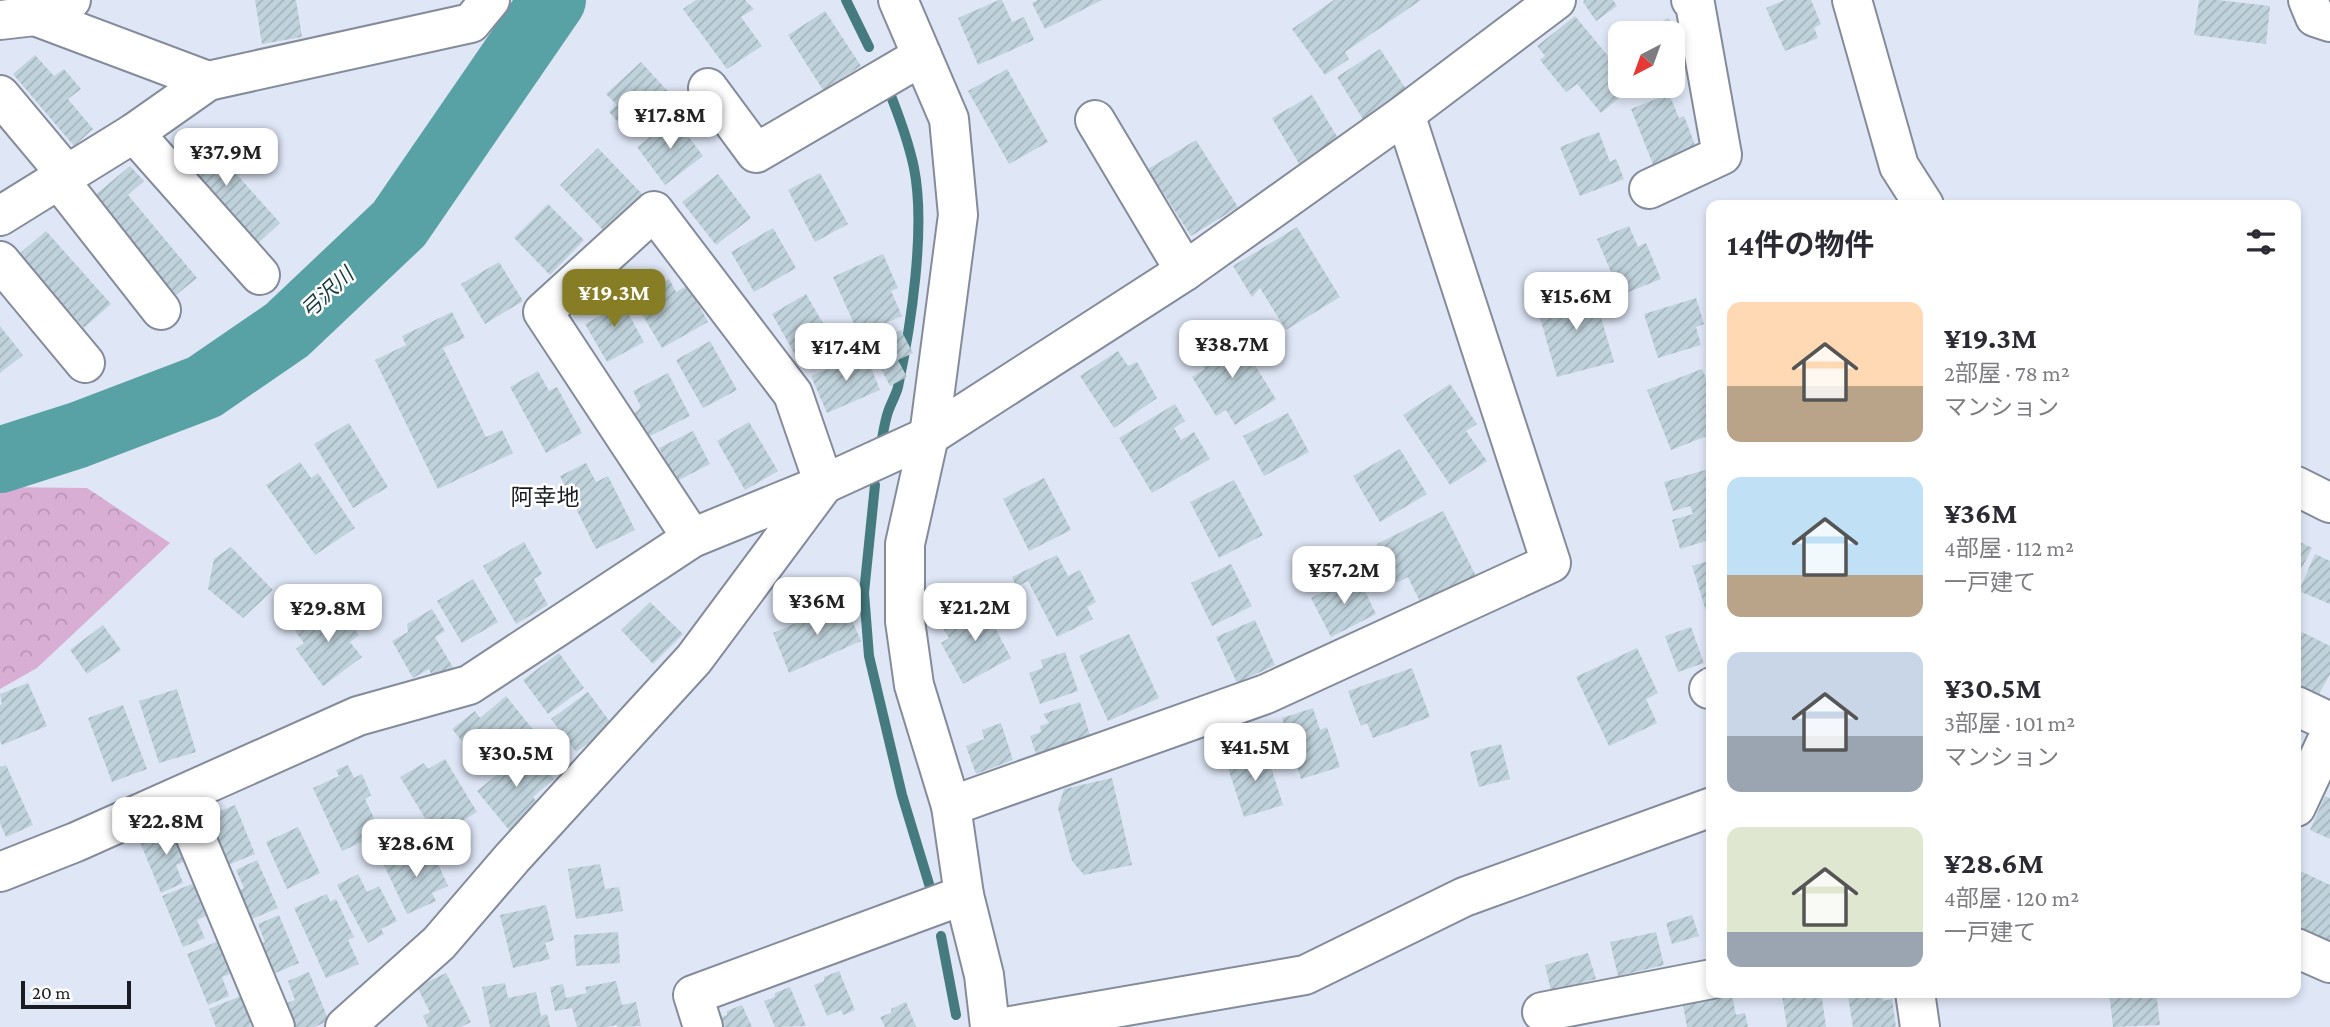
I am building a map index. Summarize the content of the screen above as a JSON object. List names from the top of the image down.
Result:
{
  "districts": ["阿幸地"],
  "water": ["弓沢川"],
  "scale_bar": "20 m",
  "north": "bottom left",
  "page": {
    "price": [
      "¥17.8M",
      "¥37.9M",
      "¥19.3M",
      "¥15.6M",
      "¥38.7M",
      "¥17.4M",
      "¥57.2M",
      "¥36M",
      "¥21.2M",
      "¥29.8M",
      "¥41.5M",
      "¥30.5M",
      "¥22.8M",
      "¥28.6M"
    ],
    "heading": "14件の物件",
    "list": [
      {
        "name": "¥19.3M",
        "note": "2部屋 · 78 m² · マンション"
      },
      {
        "name": "¥36M",
        "note": "4部屋 · 112 m² · 一戸建て"
      },
      {
        "name": "¥30.5M",
        "note": "3部屋 · 101 m² · マンション"
      },
      {
        "name": "¥28.6M",
        "note": "4部屋 · 120 m² · 一戸建て"
      }
    ],
    "scale": "20 m"
  }
}
